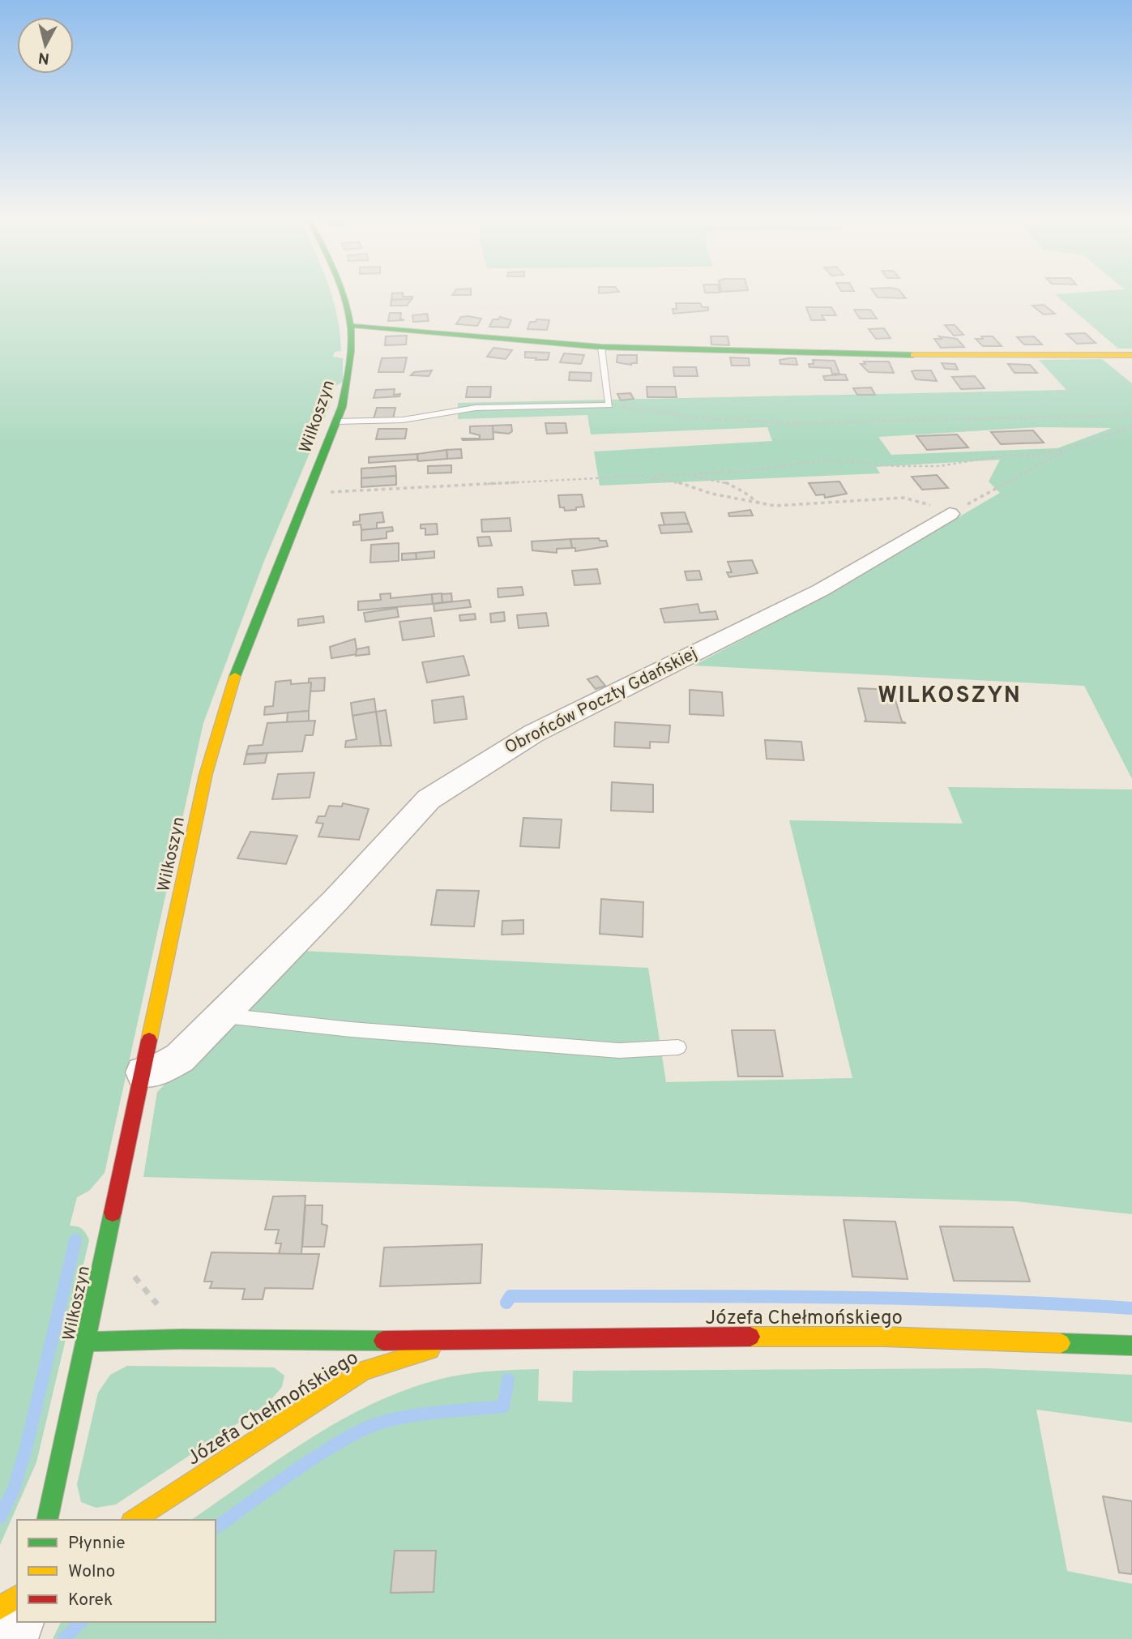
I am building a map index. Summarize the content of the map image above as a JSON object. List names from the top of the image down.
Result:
{
  "streets": {
    "street": ["Wilkoszyn", "Obrońców Poczty Gdańskiej", "Józefa Chełmońskiego"]
  },
  "crossings": [
    ["Wilkoszyn", "Obrońców Poczty Gdańskiej"],
    ["Wilkoszyn", "Józefa Chełmońskiego"]
  ],
  "districts": ["WILKOSZYN"],
  "legend": ["Płynnie", "Wolno", "Korek"],
  "north": "bottom"
}
